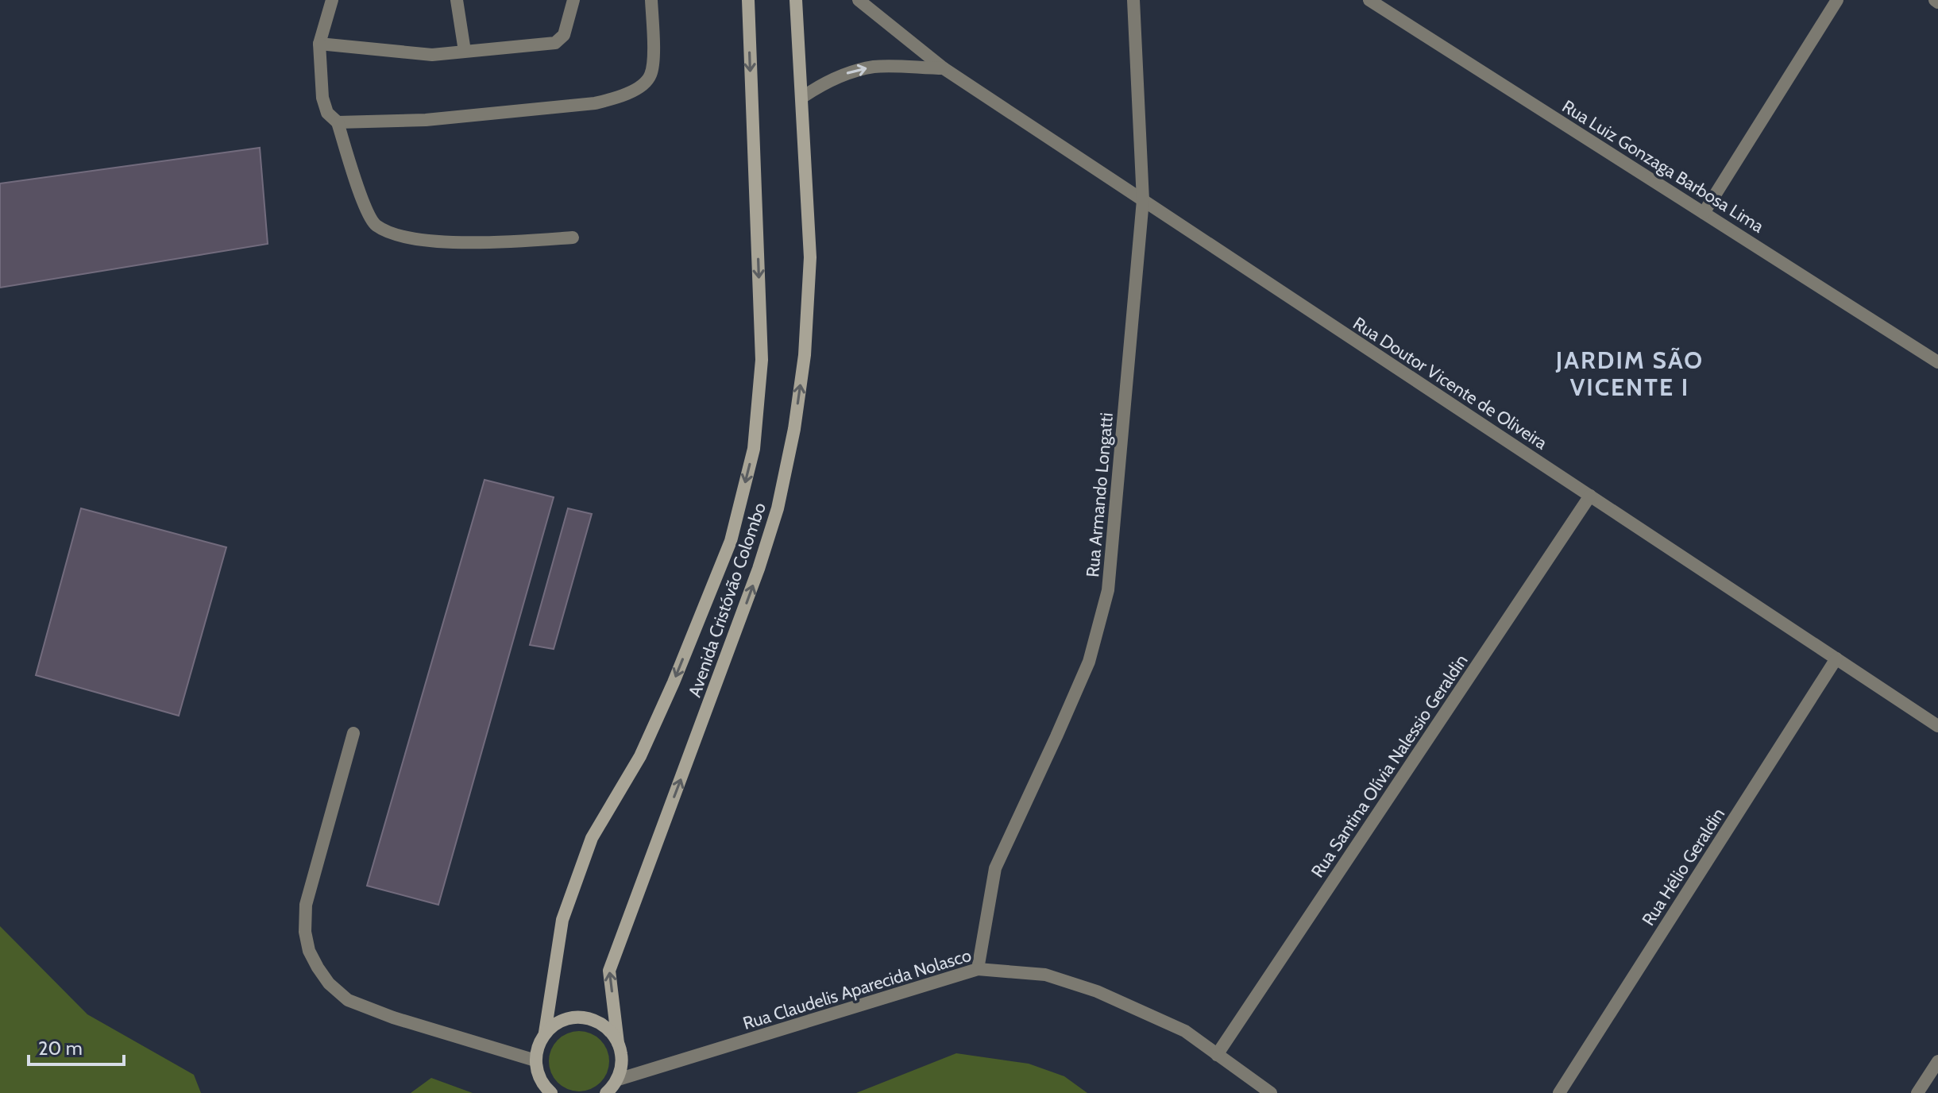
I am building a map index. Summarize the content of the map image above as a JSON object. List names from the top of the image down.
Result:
{
  "streets": {
    "main road": ["Avenida Cristóvão Colombo"],
    "street": [
      "Rua Luiz Gonzaga Barbosa Lima",
      "Rua Doutor Vicente de Oliveira",
      "Rua Armando Longatti",
      "Rua Santina Olívia Nalessio Geraldin",
      "Rua Hélio Geraldin",
      "Rua Claudelis Aparecida Nolasco"
    ]
  },
  "crossings": [
    ["Rua Doutor Vicente de Oliveira", "Rua Armando Longatti"],
    ["Rua Doutor Vicente de Oliveira", "Rua Santina Olívia Nalessio Geraldin"],
    ["Rua Doutor Vicente de Oliveira", "Rua Hélio Geraldin"],
    ["Rua Armando Longatti", "Rua Claudelis Aparecida Nolasco"],
    ["Avenida Cristóvão Colombo", "Rua Claudelis Aparecida Nolasco"],
    ["Rua Santina Olívia Nalessio Geraldin", "Rua Claudelis Aparecida Nolasco"]
  ],
  "districts": ["JARDIM SÃO VICENTE I"],
  "scale_bar": "20 m"
}
